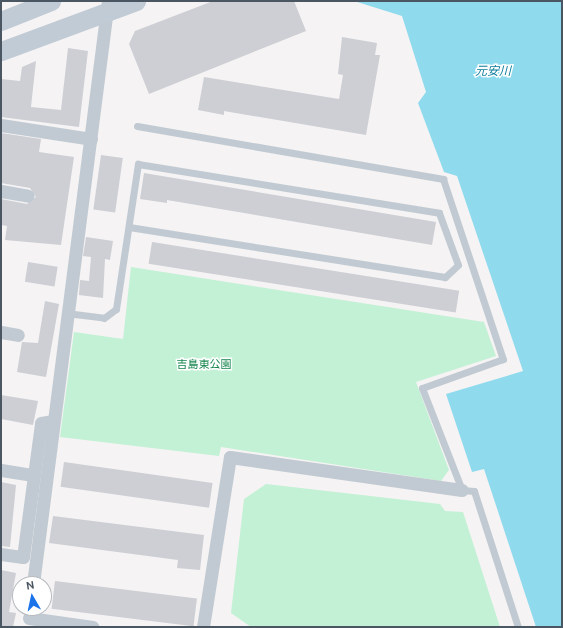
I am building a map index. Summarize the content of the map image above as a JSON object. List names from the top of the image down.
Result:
{
  "water": ["元安川"],
  "parks": ["吉島東公園"],
  "north": "top"
}
